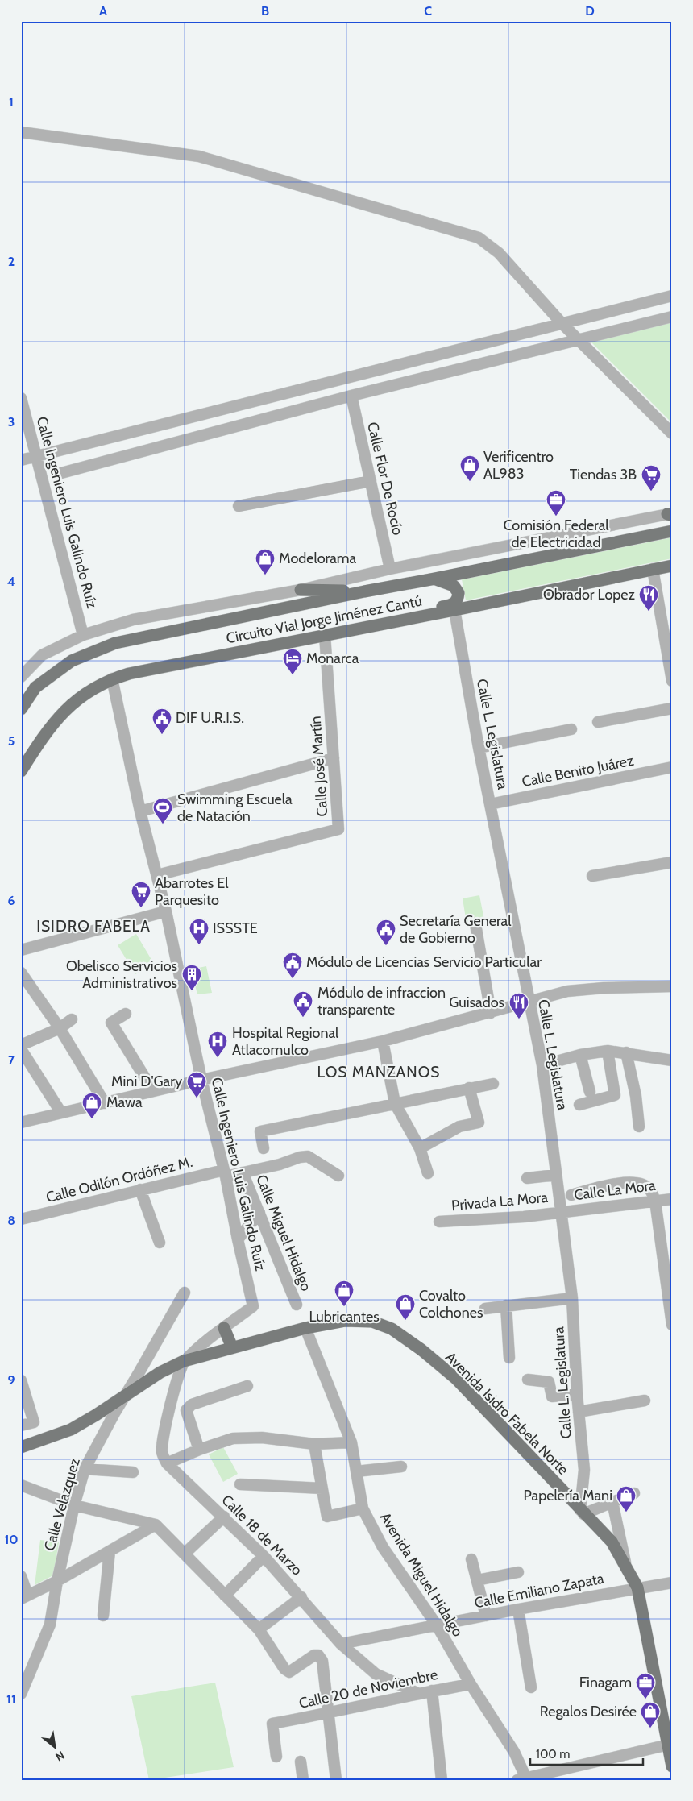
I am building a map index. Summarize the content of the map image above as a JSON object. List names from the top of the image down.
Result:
{
  "streets": {
    "main road": ["Circuito Vial Jorge Jiménez Cantú", "Avenida Isidro Fabela Norte"],
    "street": [
      "Calle Flor De Rocío",
      "Calle Ingeniero Luis Galindo Ruíz",
      "Calle L. Legislatura",
      "Calle José Martín",
      "Calle Benito Juárez",
      "Calle Odilón Ordóñez M.",
      "Calle La Mora",
      "Privada La Mora",
      "Calle Miguel Hidalgo",
      "Calle Velazquez",
      "Calle 18 de Marzo",
      "Avenida Miguel Hidalgo",
      "Calle Emiliano Zapata",
      "Calle 20 de Noviembre"
    ]
  },
  "crossings": [
    ["Calle Ingeniero Luis Galindo Ruíz", "Circuito Vial Jorge Jiménez Cantú"],
    ["Calle Ingeniero Luis Galindo Ruíz", "Calle José Martín"],
    ["Calle Ingeniero Luis Galindo Ruíz", "Calle Odilón Ordóñez M."],
    ["Calle Ingeniero Luis Galindo Ruíz", "Avenida Isidro Fabela Norte"],
    ["Circuito Vial Jorge Jiménez Cantú", "Calle L. Legislatura"],
    ["Circuito Vial Jorge Jiménez Cantú", "Calle José Martín"],
    ["Calle L. Legislatura", "Calle Benito Juárez"],
    ["Calle L. Legislatura", "Calle La Mora"],
    ["Calle L. Legislatura", "Privada La Mora"],
    ["Calle L. Legislatura", "Avenida Isidro Fabela Norte"],
    ["Calle Odilón Ordóñez M.", "Calle Miguel Hidalgo"],
    ["Calle La Mora", "Privada La Mora"],
    ["Avenida Isidro Fabela Norte", "Calle Velazquez"],
    ["Avenida Isidro Fabela Norte", "Avenida Miguel Hidalgo"],
    ["Avenida Isidro Fabela Norte", "Calle Emiliano Zapata"],
    ["Calle 18 de Marzo", "Calle Emiliano Zapata"],
    ["Calle 18 de Marzo", "Calle 20 de Noviembre"],
    ["Avenida Miguel Hidalgo", "Calle Emiliano Zapata"],
    ["Avenida Miguel Hidalgo", "Calle 20 de Noviembre"]
  ],
  "districts": ["ISIDRO FABELA", "LOS MANZANOS"],
  "places": {
    "shop": [
      "Verificentro AL983",
      "Modelorama",
      "Mawa",
      "Lubricantes",
      "Covalto Colchones",
      "Papelería Mani",
      "Regalos Desirée"
    ],
    "supermarket": ["Tiendas 3B", "Abarrotes El Parquesito", "Mini D'Gary"],
    "office": ["Comisión Federal de Electricidad", "Finagam"],
    "restaurant": ["Obrador Lopez", "Guisados"],
    "hotel": ["Monarca"],
    "public building": [
      "DIF U.R.I.S.",
      "Secretaría General de Gobierno",
      "Módulo de Licencias Servicio Particular",
      "Módulo de infraccion transparente"
    ],
    "sports": ["Swimming Escuela de Natación"],
    "hospital": ["ISSSTE", "Hospital Regional Atlacomulco"],
    "building": ["Obelisco Servicios Administrativos"]
  },
  "scale_bar": "100 m",
  "north": "bottom right",
  "grid": {
    "columns": [
      "A",
      "B",
      "C",
      "D"
    ],
    "rows": [
      "1",
      "2",
      "3",
      "4",
      "5",
      "6",
      "7",
      "8",
      "9",
      "10",
      "11"
    ]
  }
}
